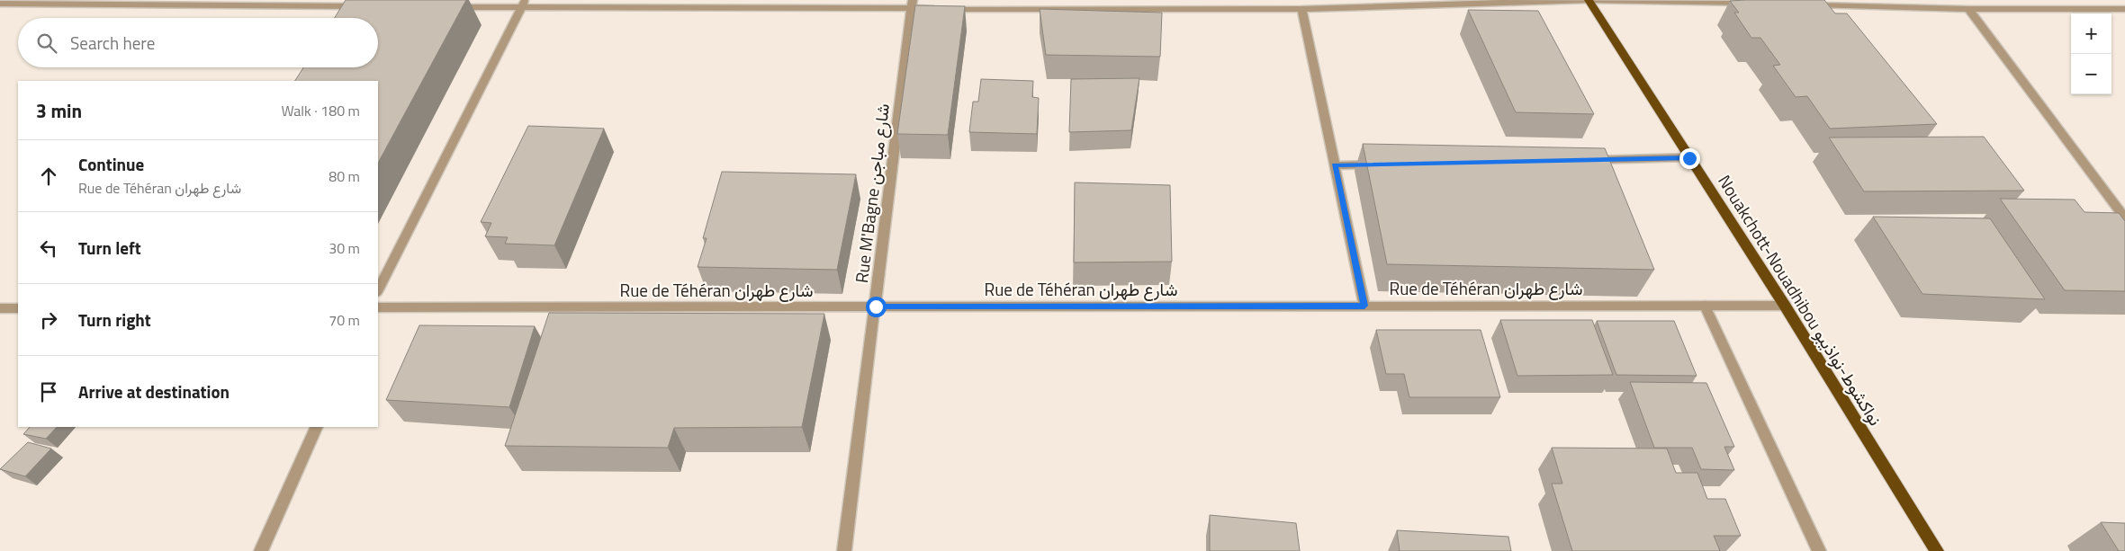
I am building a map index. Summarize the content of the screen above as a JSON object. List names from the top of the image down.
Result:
{
  "streets": {
    "highway": ["Nouakchott-Nouadhibou نواكشوط-نواذيبو"],
    "street": ["Rue M'Bagne شارع مباجن", "Rue de Téhéran شارع طهران"]
  },
  "crossings": [
    ["Rue M'Bagne شارع مباجن", "Rue de Téhéran شارع طهران"],
    ["Rue de Téhéran شارع طهران", "Nouakchott-Nouadhibou نواكشوط-نواذيبو"]
  ],
  "page": {
    "map_buttons": ["+", "−"],
    "search": "Search here",
    "heading": ["3 min", "Walk · 180 m"],
    "list": [
      ["Continue", "Rue de Téhéran شارع طهران", "80 m"],
      ["Turn left", "30 m"],
      ["Turn right", "70 m"],
      "Arrive at destination"
    ]
  }
}
